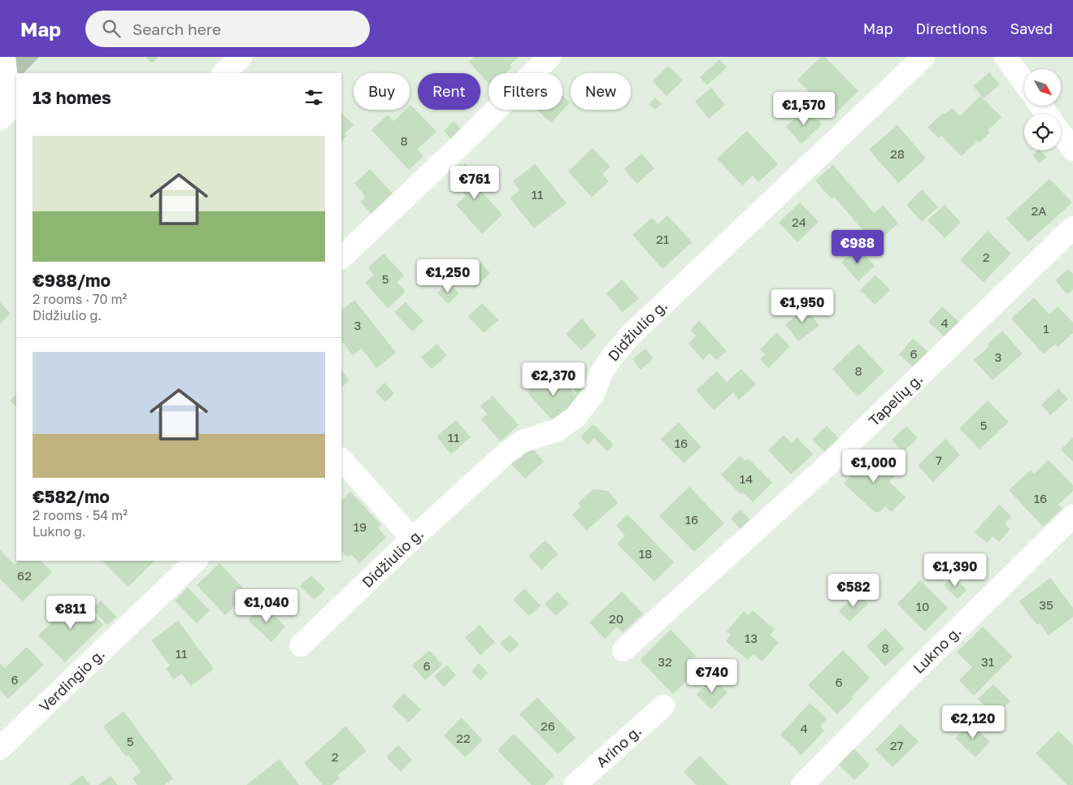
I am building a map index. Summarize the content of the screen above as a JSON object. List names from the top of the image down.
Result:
{
  "streets": {
    "street": [
      "Didžiulio g.",
      "Tapelių g.",
      "Lukno g.",
      "Verdingio g.",
      "Arino g."
    ]
  },
  "house_numbers": [
    "8",
    "28",
    "11",
    "2A",
    "24",
    "21",
    "2",
    "5",
    "4",
    "3",
    "1",
    "6",
    "3",
    "8",
    "5",
    "11",
    "16",
    "7",
    "14",
    "16",
    "16",
    "19",
    "18",
    "62",
    "35",
    "10",
    "20",
    "13",
    "8",
    "11",
    "32",
    "31",
    "6",
    "6",
    "6",
    "26",
    "4",
    "22",
    "5",
    "27",
    "2"
  ],
  "north": "bottom right",
  "page": {
    "header": "Map",
    "search": "Search here",
    "nav": ["Map", "Directions", "Saved"],
    "chip": [
      "Buy",
      "Rent",
      "Filters",
      "New"
    ],
    "heading": "13 homes",
    "price": [
      "€1,570",
      "€761",
      "€988",
      "€1,250",
      "€1,950",
      "€2,370",
      "€1,000",
      "€1,390",
      "€582",
      "€1,040",
      "€811",
      "€740",
      "€2,120"
    ],
    "list": [
      {
        "name": "€988/mo",
        "note": "2 rooms · 70 m² · Didžiulio g."
      },
      {
        "name": "€582/mo",
        "note": "2 rooms · 54 m² · Lukno g."
      }
    ]
  }
}
